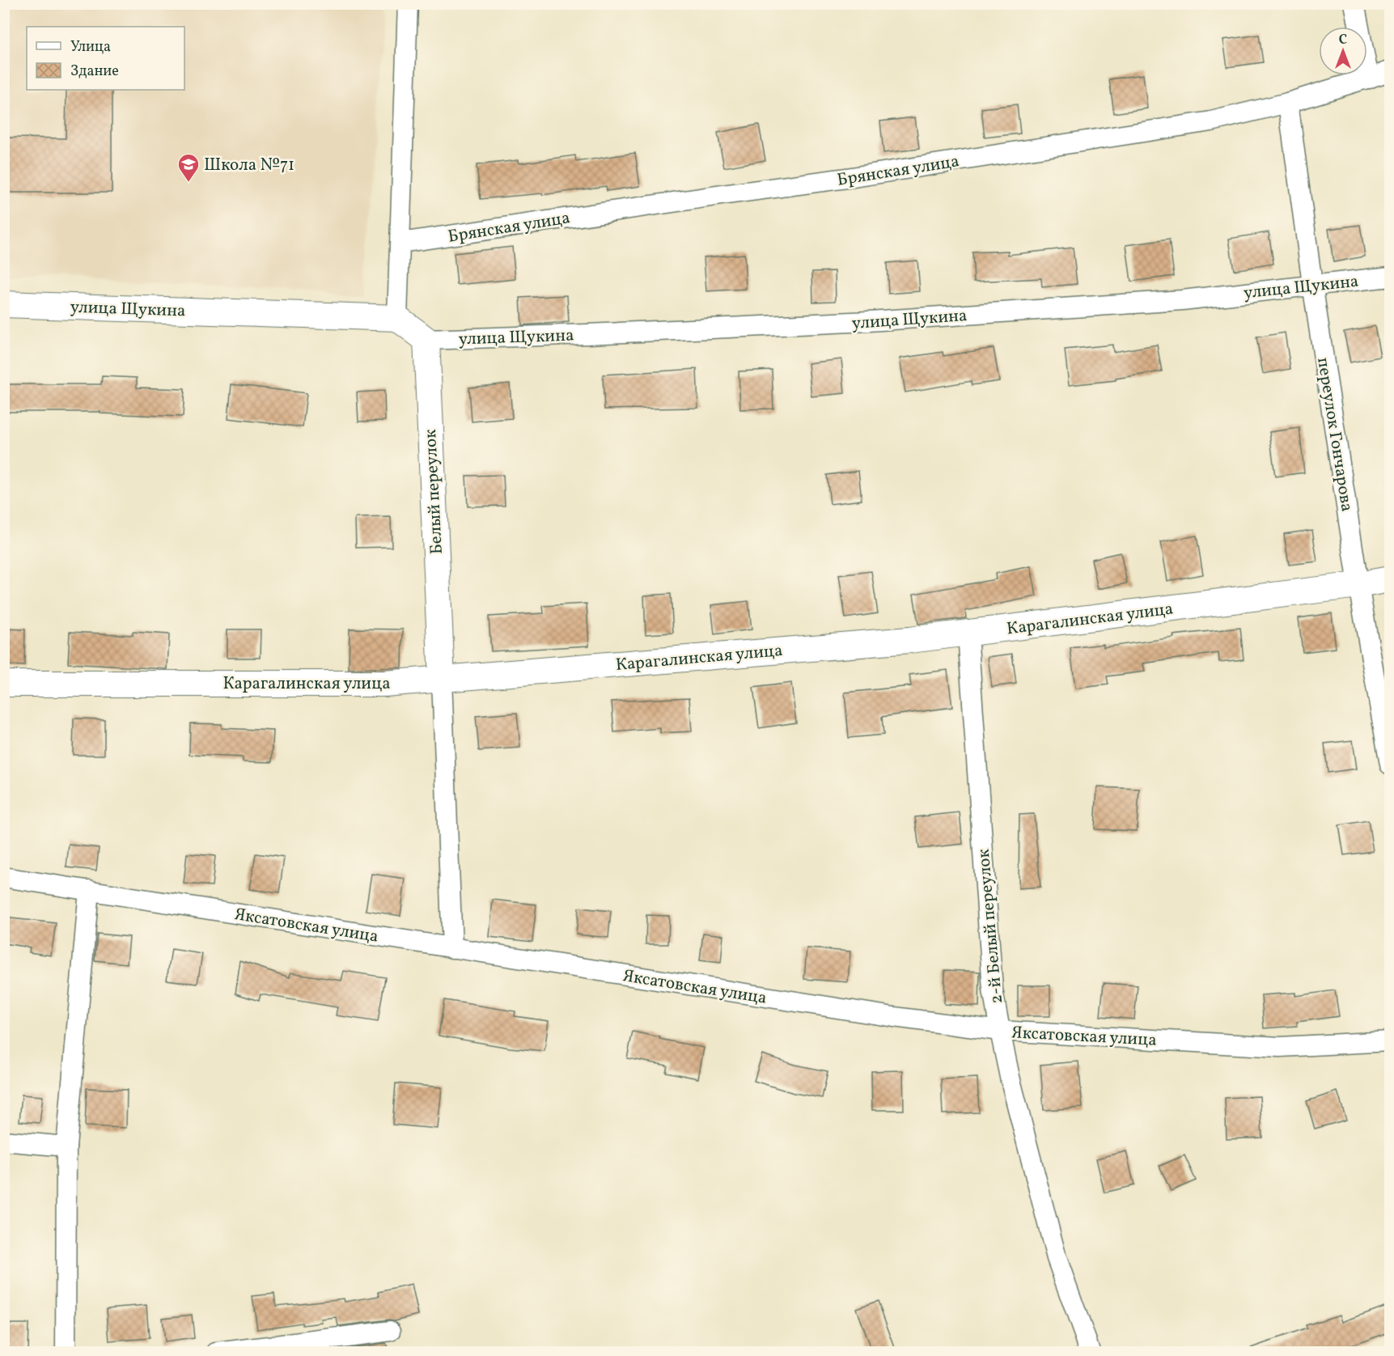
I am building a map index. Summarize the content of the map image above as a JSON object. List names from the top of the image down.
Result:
{
  "streets": {
    "street": [
      "Брянская улица",
      "улица Щукина",
      "переулок Гончарова",
      "Белый переулок",
      "Карагалинская улица",
      "Яксатовская улица",
      "2-й Белый переулок"
    ]
  },
  "crossings": [
    ["Брянская улица", "переулок Гончарова"],
    ["улица Щукина", "переулок Гончарова"],
    ["улица Щукина", "Белый переулок"],
    ["переулок Гончарова", "Карагалинская улица"],
    ["Белый переулок", "Карагалинская улица"],
    ["Карагалинская улица", "2-й Белый переулок"],
    ["Яксатовская улица", "2-й Белый переулок"]
  ],
  "places": {
    "school or university": ["Школа №71"]
  },
  "legend": ["Улица", "Здание"],
  "north": "top"
}
